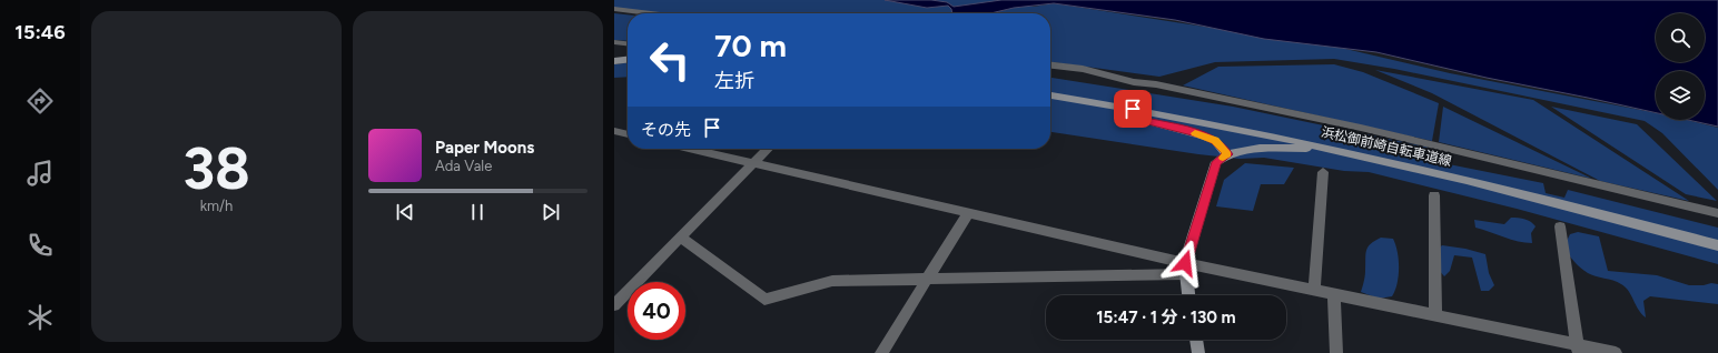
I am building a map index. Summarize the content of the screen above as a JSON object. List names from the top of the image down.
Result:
{
  "streets": {
    "main road": ["浜松御前崎自転車道線"]
  },
  "page": {
    "tabs": "15:46",
    "tile": ["38", "km/h"],
    "turn": ["70 m", "左折"],
    "then": "その先",
    "song": ["Paper Moons", "Ada Vale"],
    "limit": "40",
    "trip": "15:47 · 1 分 · 130 m"
  }
}
